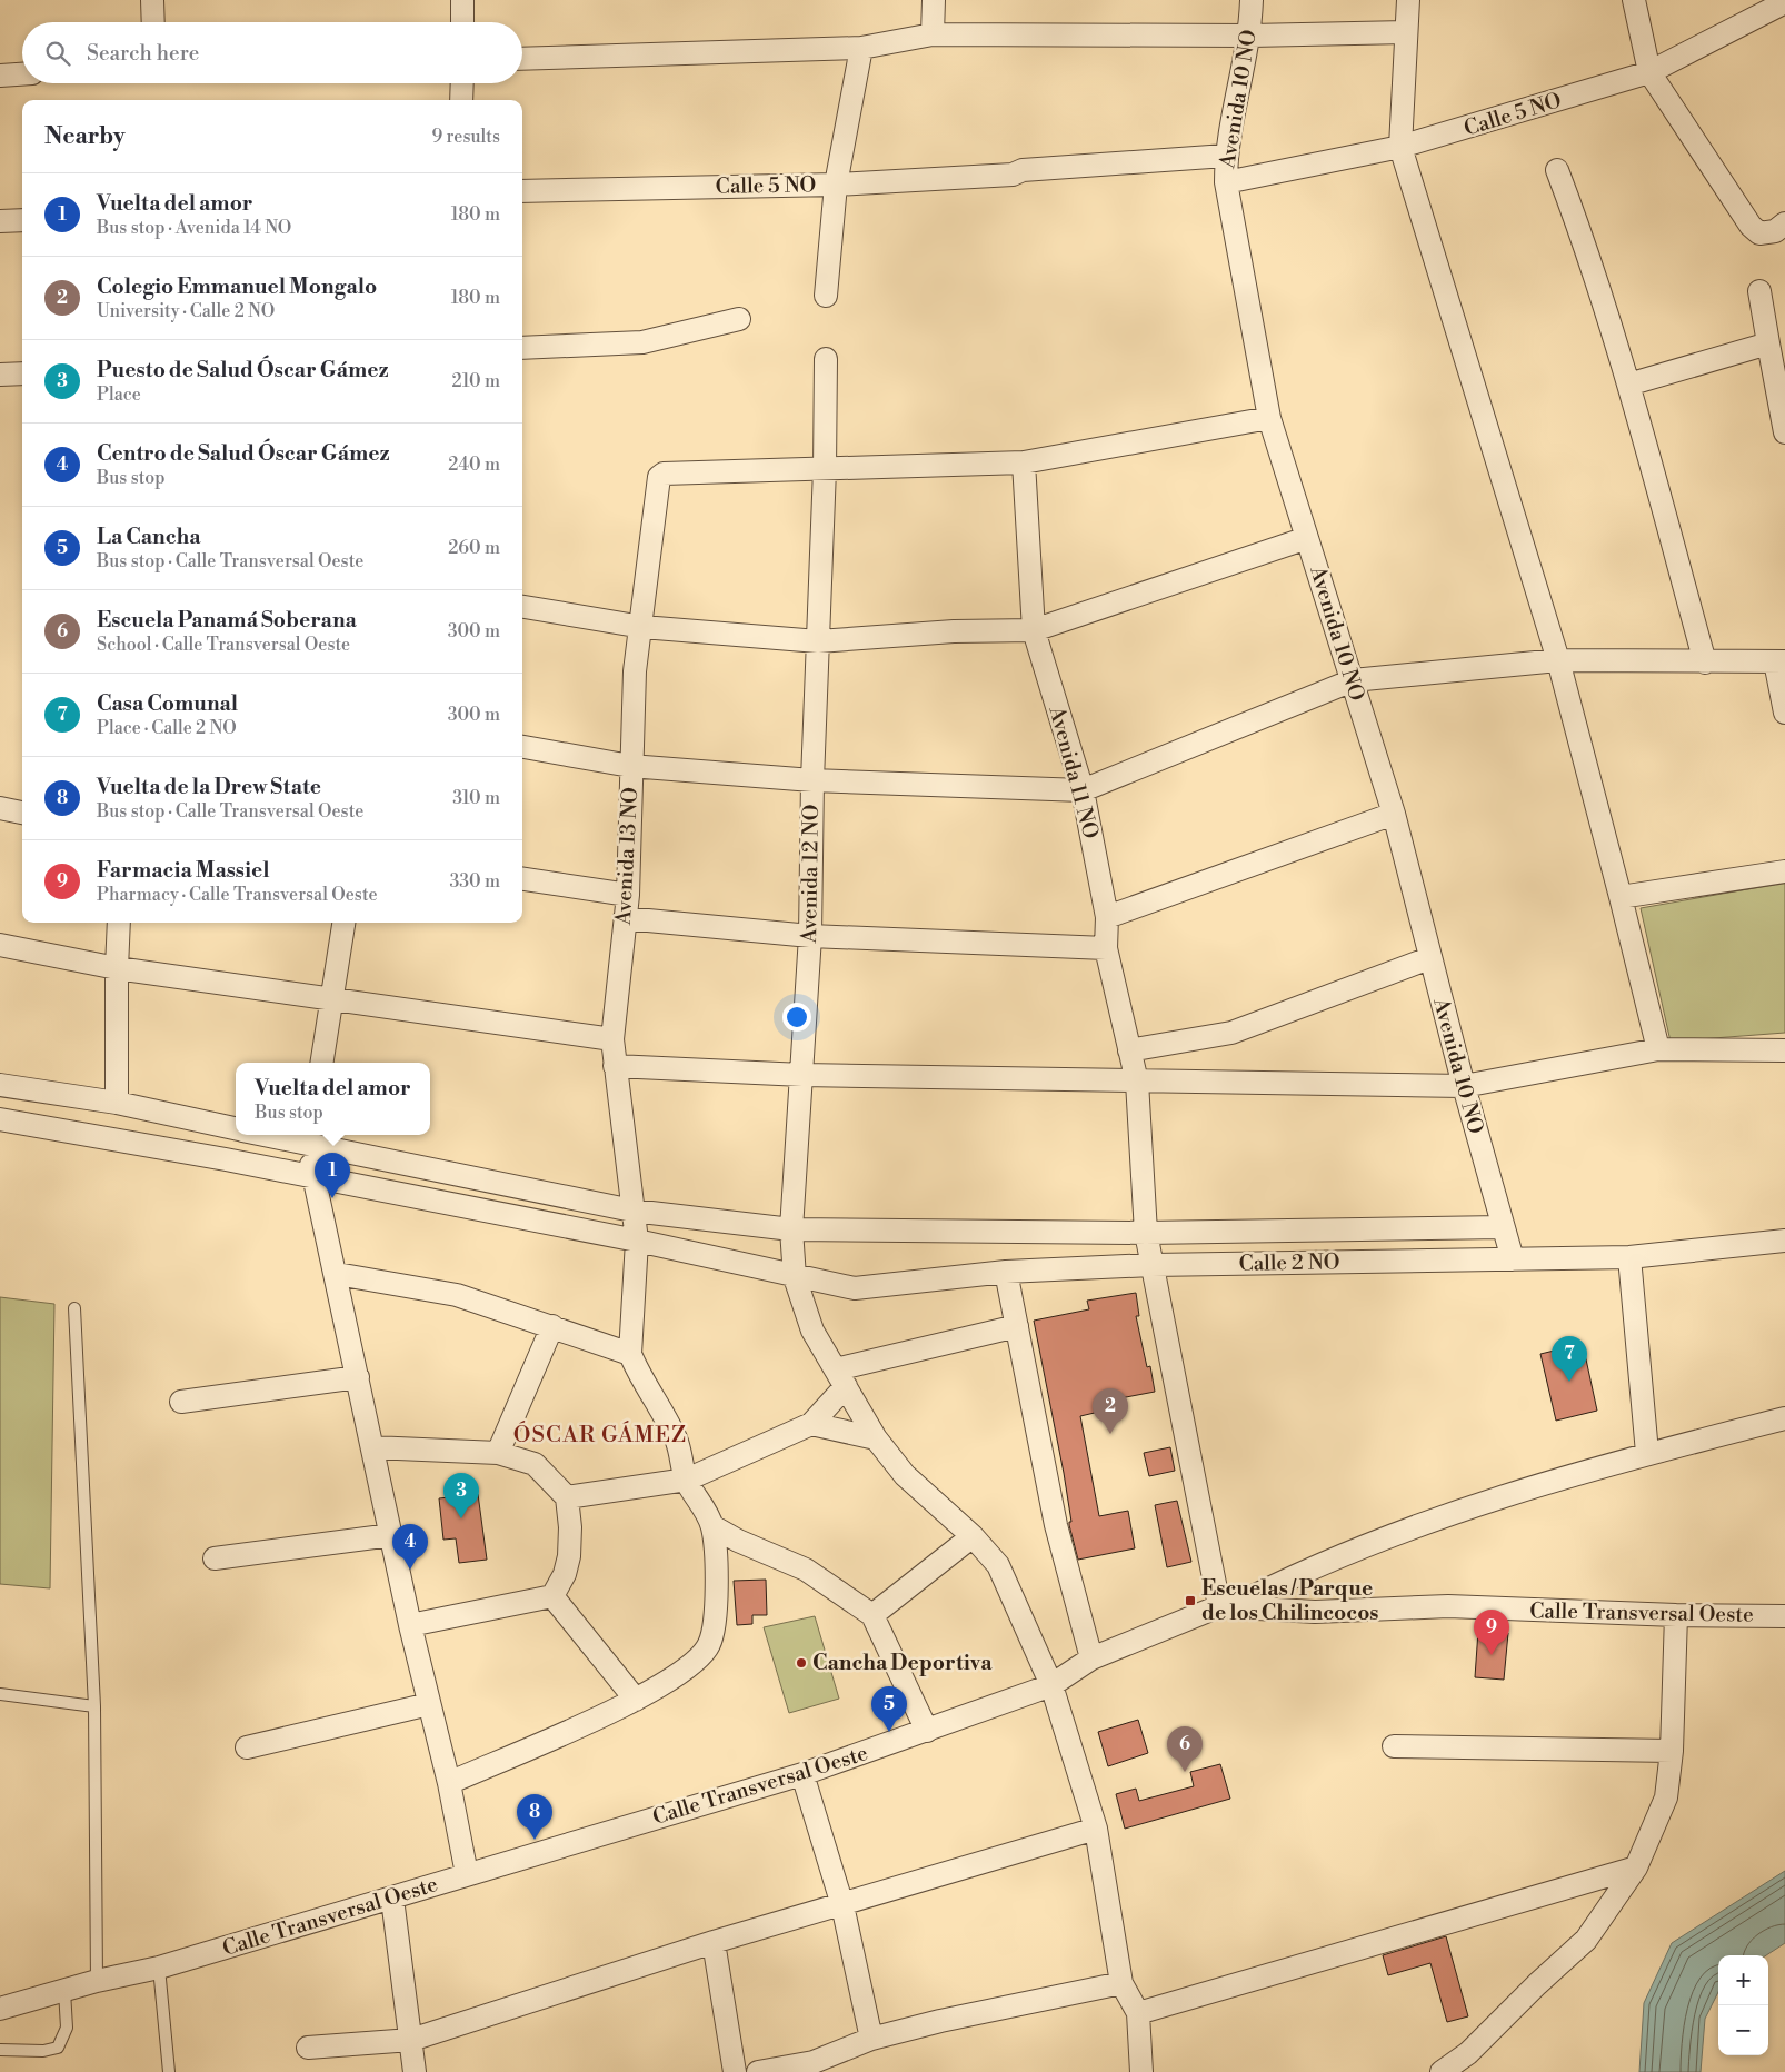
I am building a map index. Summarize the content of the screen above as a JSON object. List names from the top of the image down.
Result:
{
  "streets": {
    "street": [
      "Avenida 10 NO",
      "Calle 5 NO",
      "Avenida 11 NO",
      "Avenida 13 NO",
      "Avenida 12 NO",
      "Calle 2 NO",
      "Calle Transversal Oeste"
    ]
  },
  "crossings": [
    ["Avenida 10 NO", "Calle 5 NO"],
    ["Avenida 10 NO", "Calle 2 NO"],
    ["Avenida 11 NO", "Calle 2 NO"],
    ["Avenida 11 NO", "Calle Transversal Oeste"],
    ["Avenida 13 NO", "Avenida 12 NO"],
    ["Avenida 13 NO", "Calle 2 NO"],
    ["Avenida 12 NO", "Calle 2 NO"],
    ["Avenida 12 NO", "Calle Transversal Oeste"]
  ],
  "districts": ["ÓSCAR GÁMEZ"],
  "places": {
    "transit": ["Escuelas / Parque de los Chilincocos"],
    "other": ["Cancha Deportiva"]
  },
  "page": {
    "search": "Search here",
    "heading": ["Nearby", "9 results"],
    "list": [
      {
        "mark": "1",
        "name": "Vuelta del amor",
        "note": "Bus stop · Avenida 14 NO",
        "value": "180 m"
      },
      {
        "mark": "2",
        "name": "Colegio Emmanuel Mongalo",
        "note": "University · Calle 2 NO",
        "value": "180 m"
      },
      {
        "mark": "3",
        "name": "Puesto de Salud Óscar Gámez",
        "note": "Place",
        "value": "210 m"
      },
      {
        "mark": "4",
        "name": "Centro de Salud Óscar Gámez",
        "note": "Bus stop",
        "value": "240 m"
      },
      {
        "mark": "5",
        "name": "La Cancha",
        "note": "Bus stop · Calle Transversal Oeste",
        "value": "260 m"
      },
      {
        "mark": "6",
        "name": "Escuela Panamá Soberana",
        "note": "School · Calle Transversal Oeste",
        "value": "300 m"
      },
      {
        "mark": "7",
        "name": "Casa Comunal",
        "note": "Place · Calle 2 NO",
        "value": "300 m"
      },
      {
        "mark": "8",
        "name": "Vuelta de la Drew State",
        "note": "Bus stop · Calle Transversal Oeste",
        "value": "310 m"
      },
      {
        "mark": "9",
        "name": "Farmacia Massiel",
        "note": "Pharmacy · Calle Transversal Oeste",
        "value": "330 m"
      }
    ],
    "popup": ["Vuelta del amor", "Bus stop"],
    "pins": [
      "1",
      "7",
      "2",
      "3",
      "4",
      "9",
      "5",
      "6",
      "8"
    ],
    "map_buttons": ["+", "−"]
  }
}
